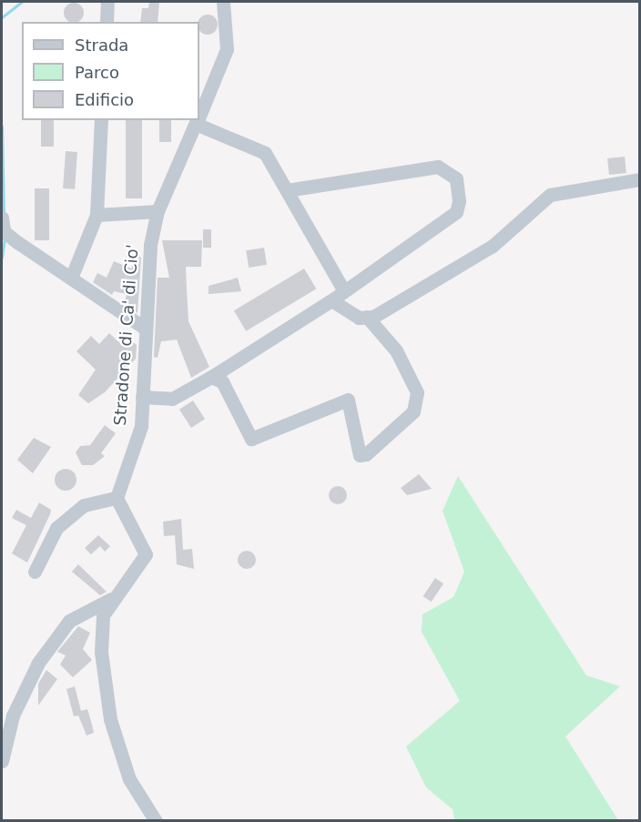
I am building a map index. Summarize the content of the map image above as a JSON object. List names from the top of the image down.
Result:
{
  "streets": {
    "street": ["Stradone di Ca' di Cio'"]
  },
  "legend": ["Strada", "Parco", "Edificio"]
}
